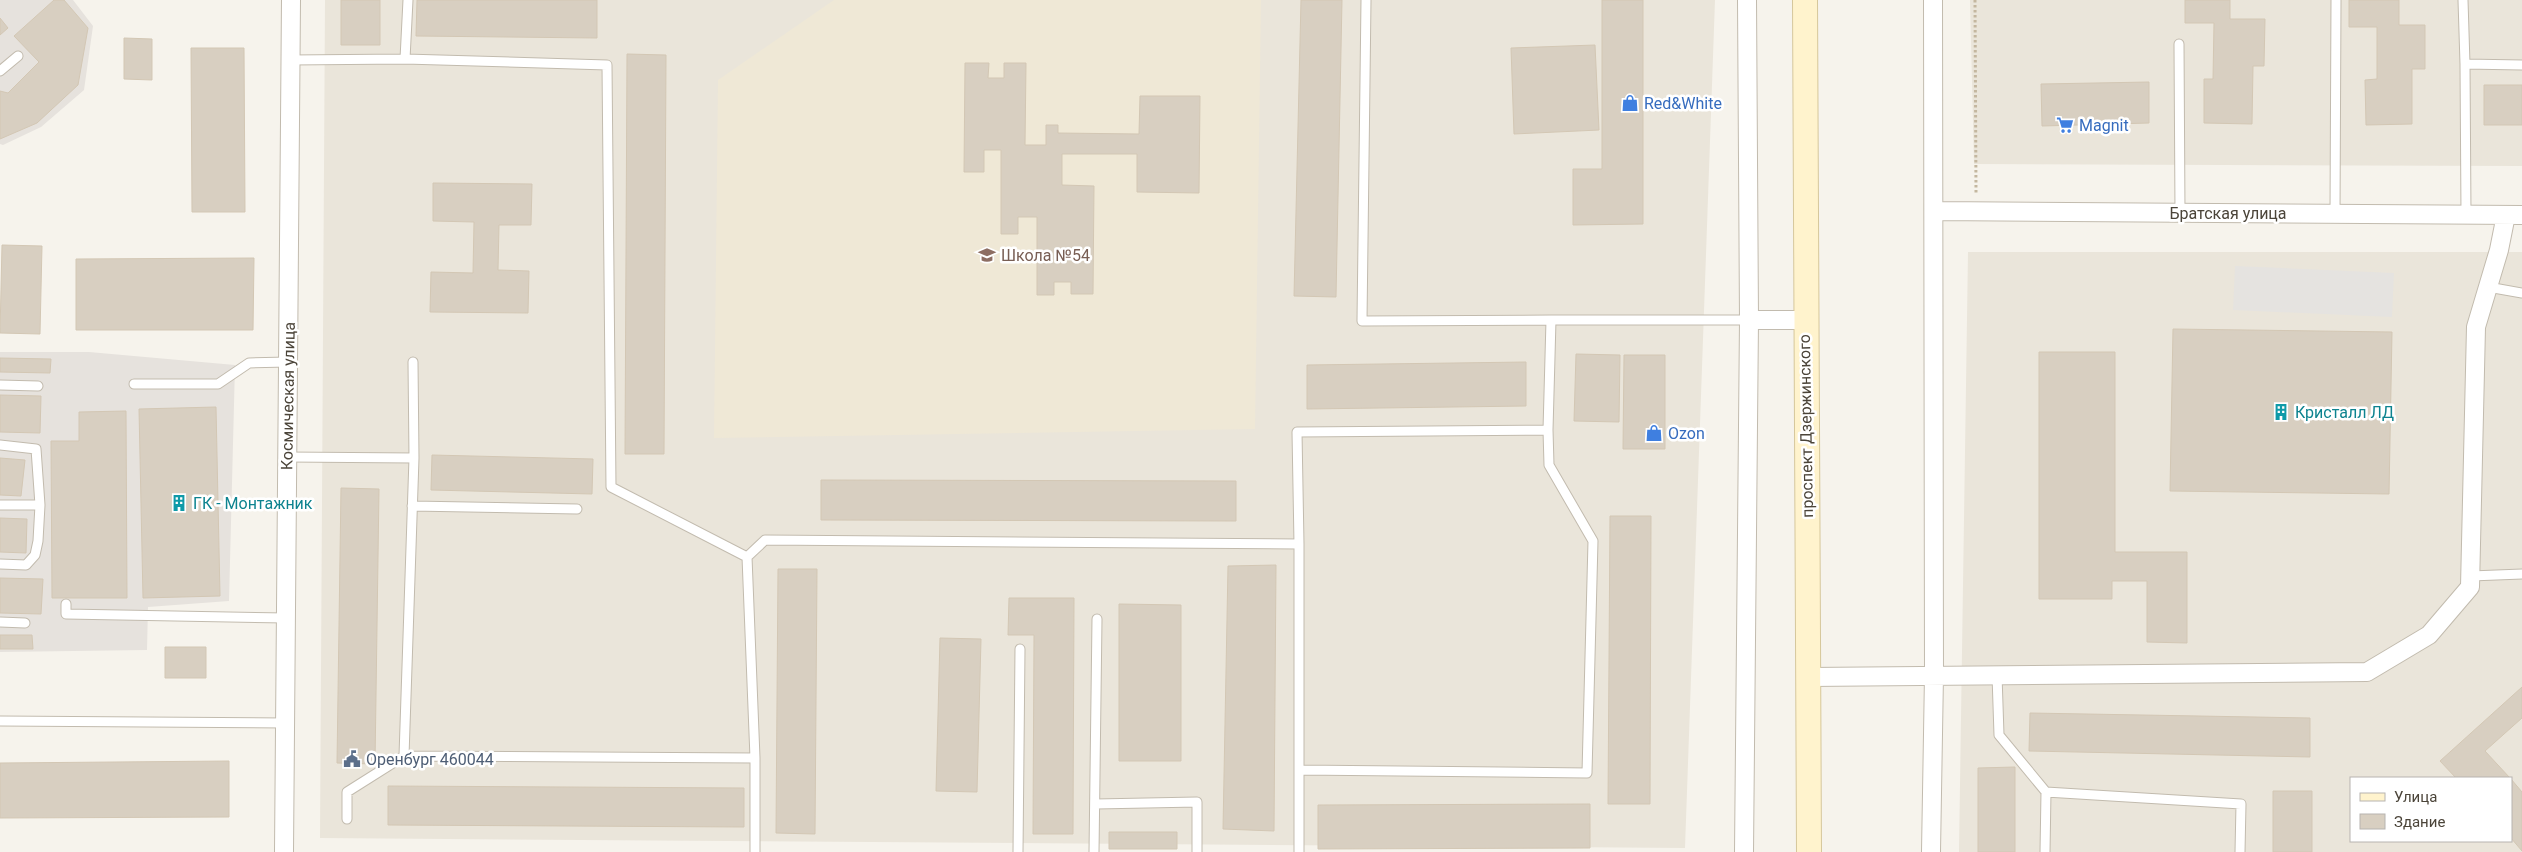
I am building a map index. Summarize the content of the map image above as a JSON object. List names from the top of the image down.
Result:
{
  "streets": {
    "main road": ["проспект Дзержинского"],
    "street": ["Братская улица", "Космическая улица"]
  },
  "places": {
    "shop": ["Red&White", "Ozon"],
    "supermarket": ["Magnit"],
    "school or university": ["Школа №54"],
    "building": ["Кристалл ЛД", "ГК - Монтажник"],
    "public building": ["Оренбург 460044"]
  },
  "legend": ["Улица", "Здание"]
}
